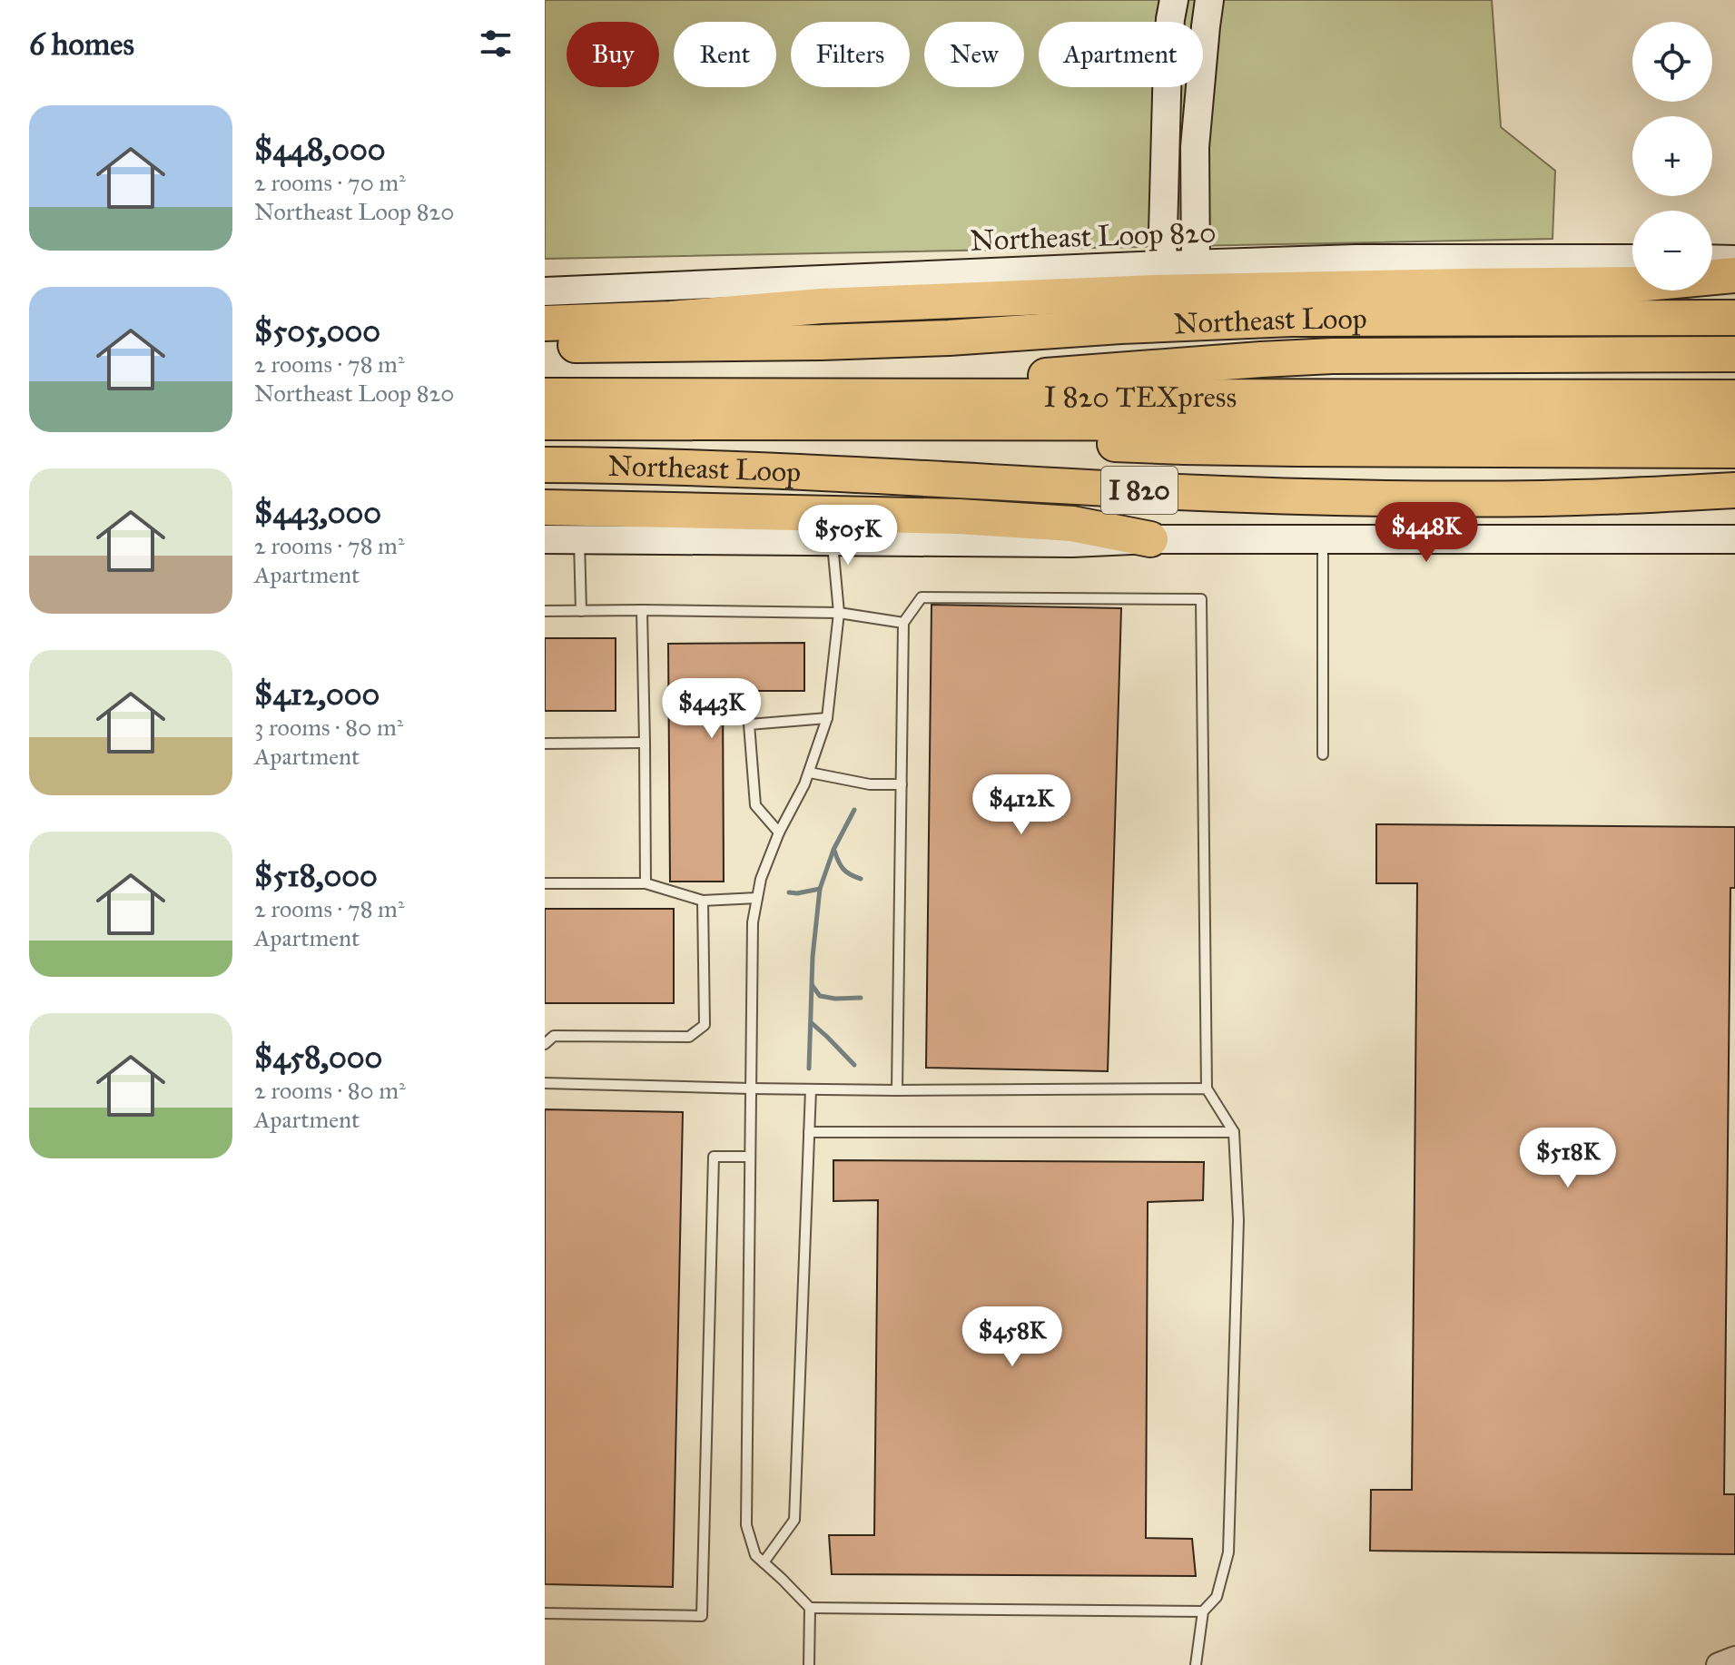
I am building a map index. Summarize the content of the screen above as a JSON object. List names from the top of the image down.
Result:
{
  "streets": {
    "highway": ["Northeast Loop", "I 820 TEXpress", "I 820"],
    "main road": ["Northeast Loop 820"]
  },
  "page": {
    "heading": "6 homes",
    "map_buttons": ["+", "−"],
    "chip": [
      "Buy",
      "Rent",
      "Filters",
      "New",
      "Apartment"
    ],
    "list": [
      {
        "name": "$448,000",
        "note": "2 rooms · 70 m² · Northeast Loop 820"
      },
      {
        "name": "$505,000",
        "note": "2 rooms · 78 m² · Northeast Loop 820"
      },
      {
        "name": "$443,000",
        "note": "2 rooms · 78 m² · Apartment"
      },
      {
        "name": "$412,000",
        "note": "3 rooms · 80 m² · Apartment"
      },
      {
        "name": "$518,000",
        "note": "2 rooms · 78 m² · Apartment"
      },
      {
        "name": "$458,000",
        "note": "2 rooms · 80 m² · Apartment"
      }
    ],
    "price": [
      "$448K",
      "$505K",
      "$443K",
      "$412K",
      "$518K",
      "$458K"
    ]
  }
}
